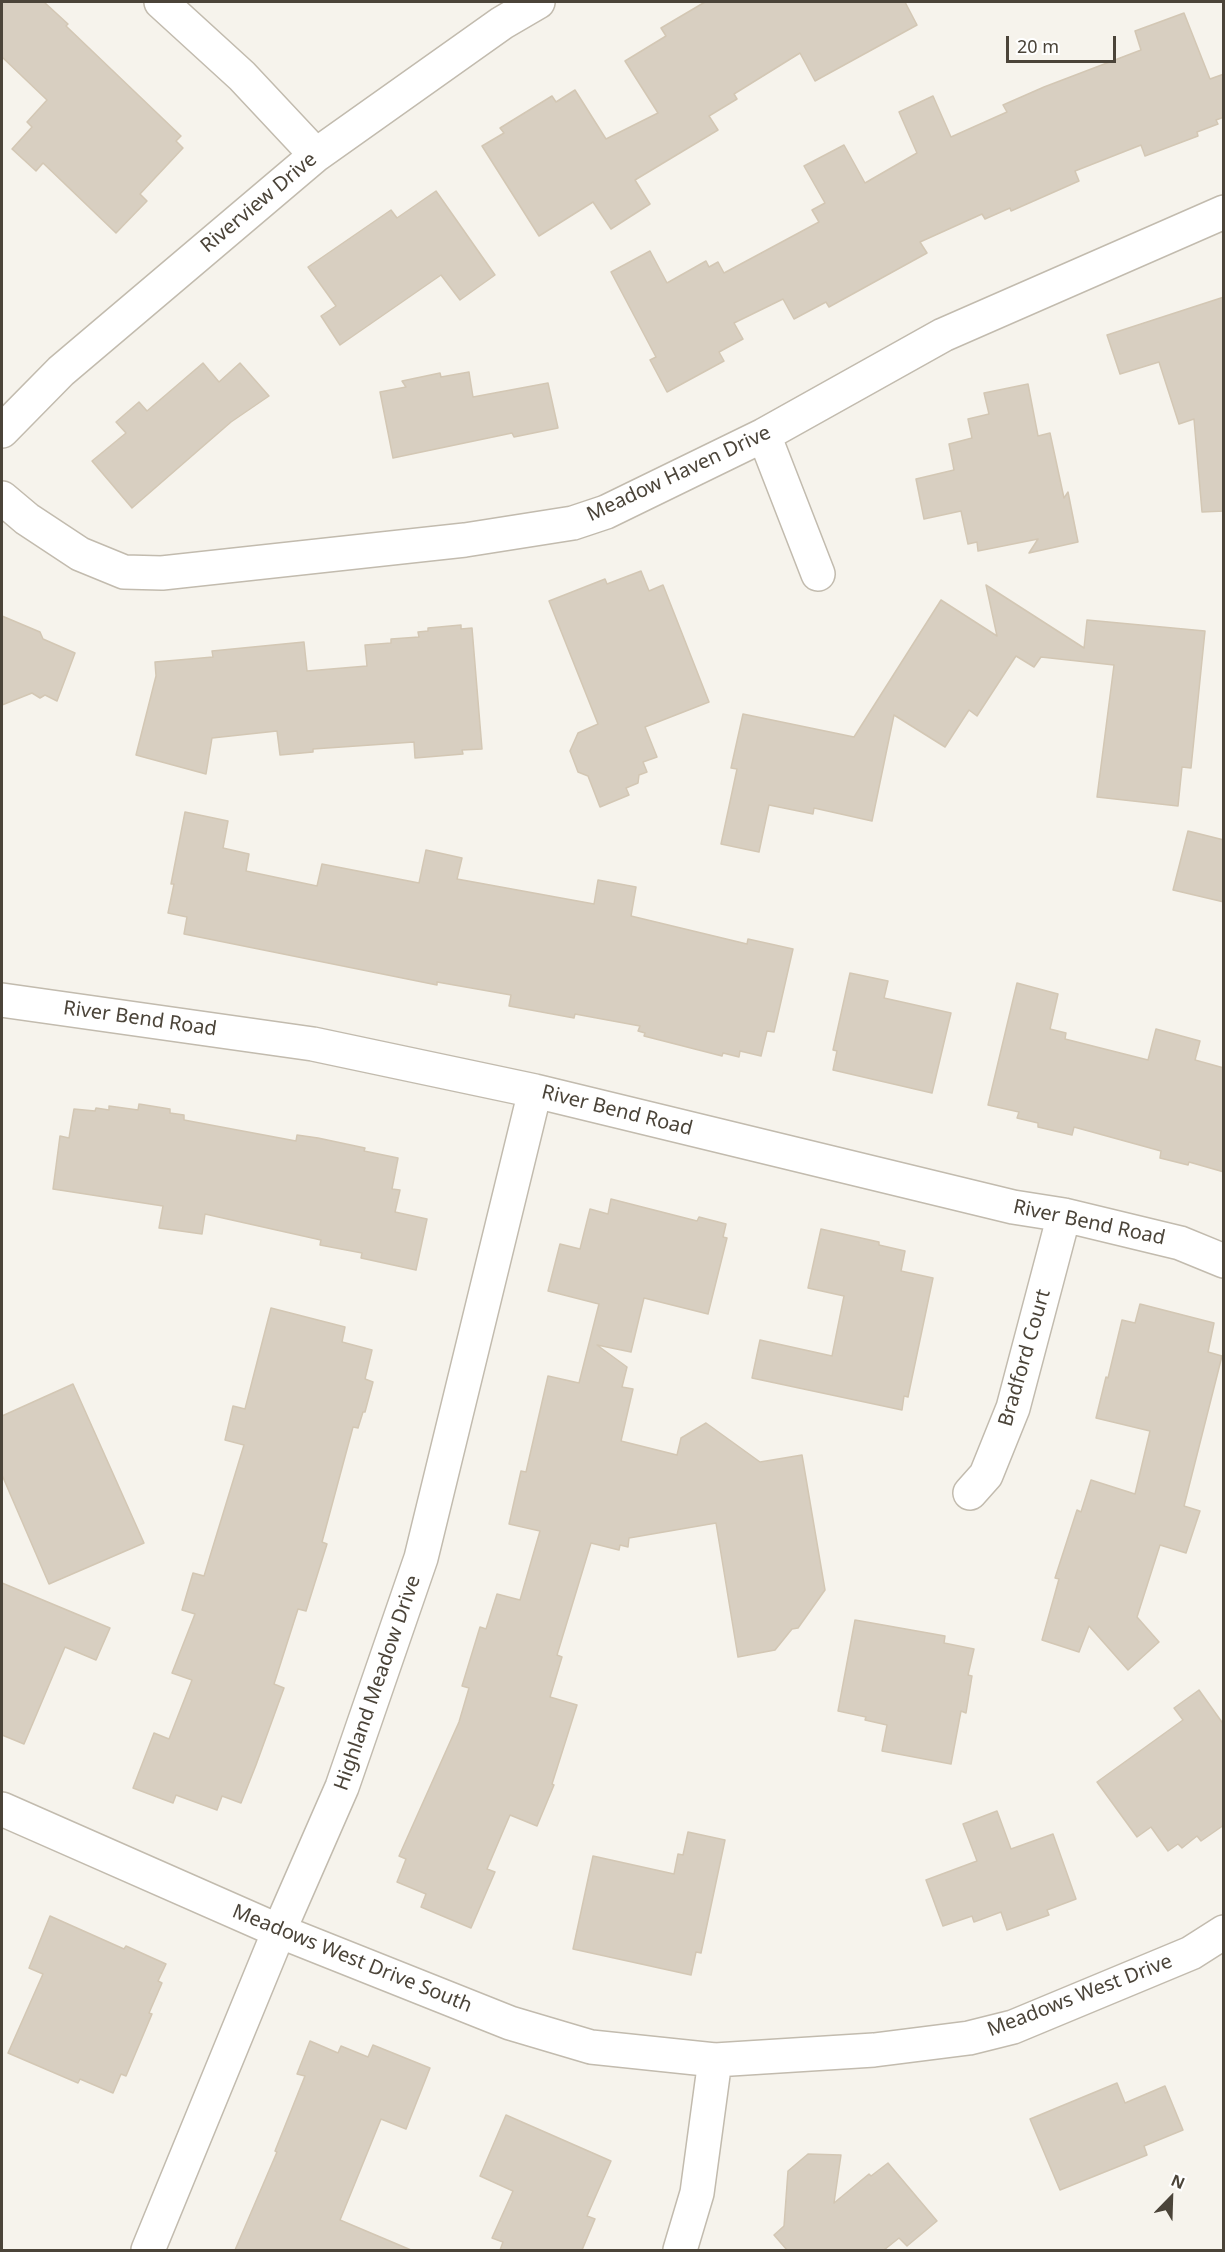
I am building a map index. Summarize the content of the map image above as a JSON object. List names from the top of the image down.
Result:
{
  "streets": {
    "street": [
      "Riverview Drive",
      "Meadow Haven Drive",
      "River Bend Road",
      "Bradford Court",
      "Highland Meadow Drive",
      "Meadows West Drive South",
      "Meadows West Drive"
    ]
  },
  "crossings": [
    ["River Bend Road", "Bradford Court"],
    ["River Bend Road", "Highland Meadow Drive"],
    ["Highland Meadow Drive", "Meadows West Drive South"],
    ["Meadows West Drive South", "Meadows West Drive"]
  ],
  "scale_bar": "20 m",
  "north": "top right"
}
